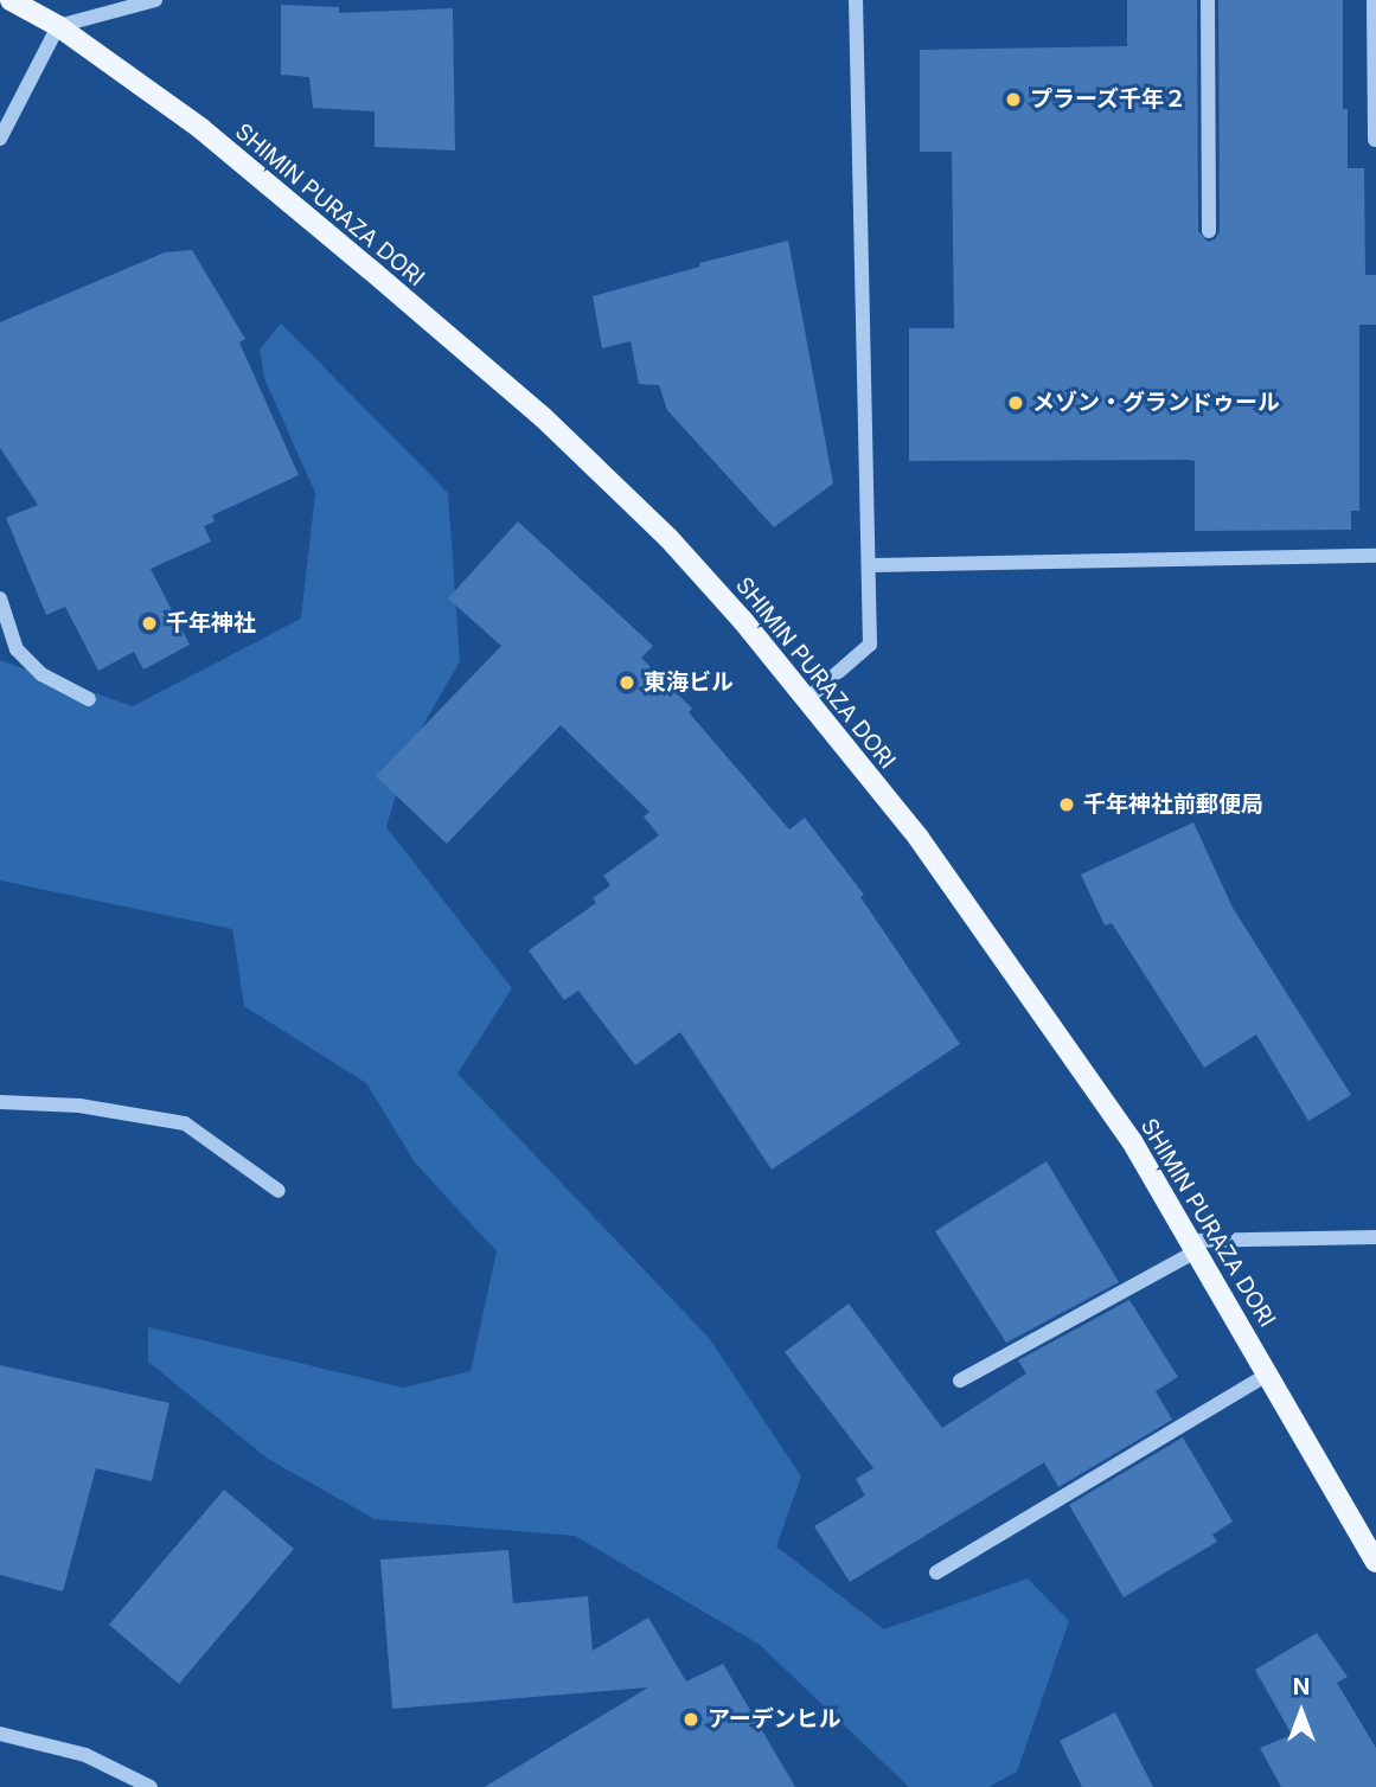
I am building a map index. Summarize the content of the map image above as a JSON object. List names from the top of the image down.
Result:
{
  "streets": {
    "main road": ["SHIMIN PURAZA DORI"]
  },
  "places": [
    "プラーズ千年２",
    "メゾン・グランドゥール",
    "千年神社",
    "東海ビル",
    "千年神社前郵便局",
    "アーデンヒル"
  ],
  "north": "top"
}
